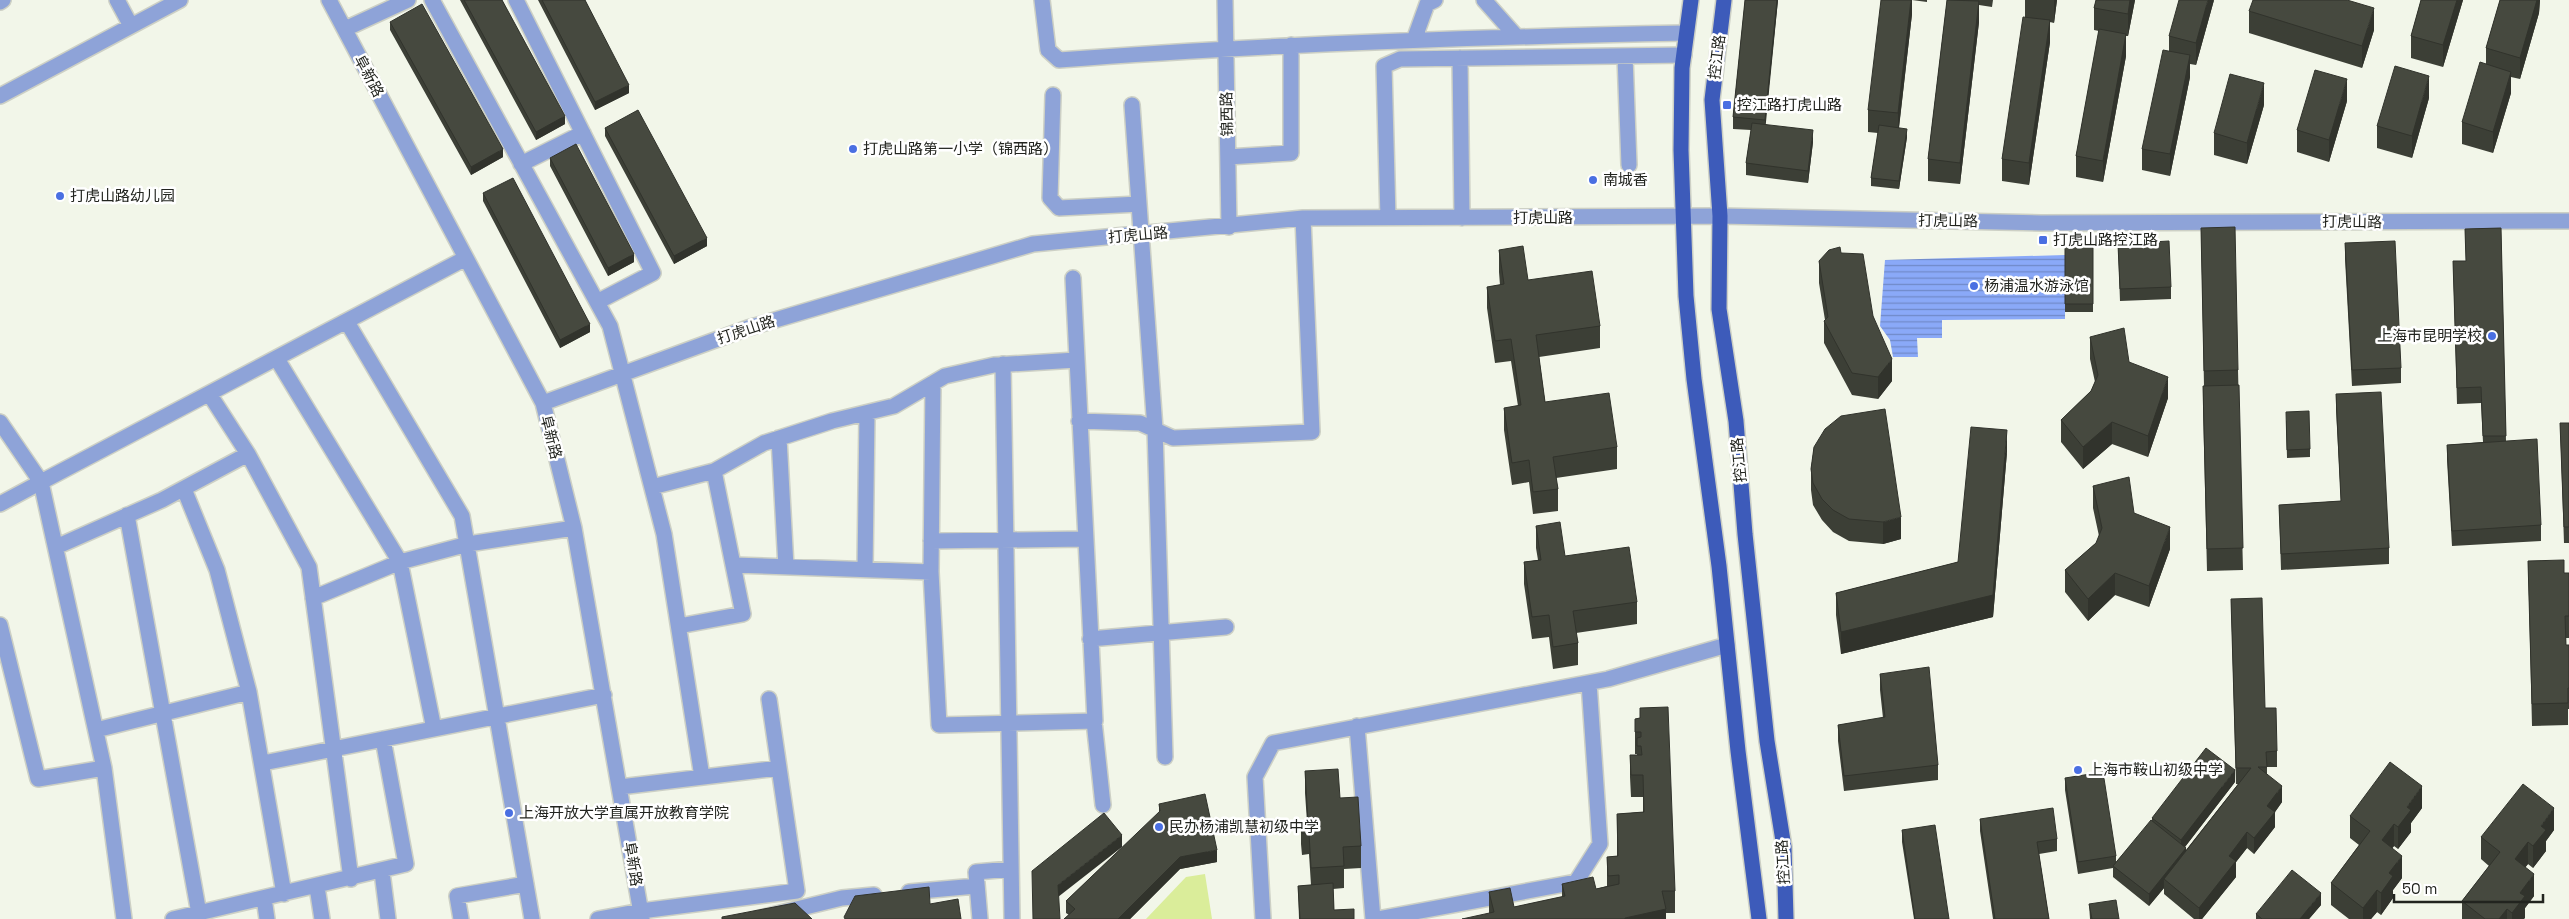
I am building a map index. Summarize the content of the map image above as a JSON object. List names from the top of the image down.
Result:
{
  "streets": {
    "main road": ["控江路"],
    "street": ["阜新路", "锦西路", "打虎山路"]
  },
  "crossings": [
    ["控江路", "打虎山路"],
    ["阜新路", "打虎山路"],
    ["锦西路", "打虎山路"]
  ],
  "places": {
    "transit": ["控江路打虎山路", "打虎山路控江路"],
    "other": [
      "打虎山路第一小学（锦西路）",
      "南城香",
      "打虎山路幼儿园",
      "杨浦温水游泳馆",
      "上海市昆明学校",
      "上海市鞍山初级中学",
      "上海开放大学直属开放教育学院",
      "民办杨浦凯慧初级中学"
    ]
  },
  "scale_bar": "50 m"
}
